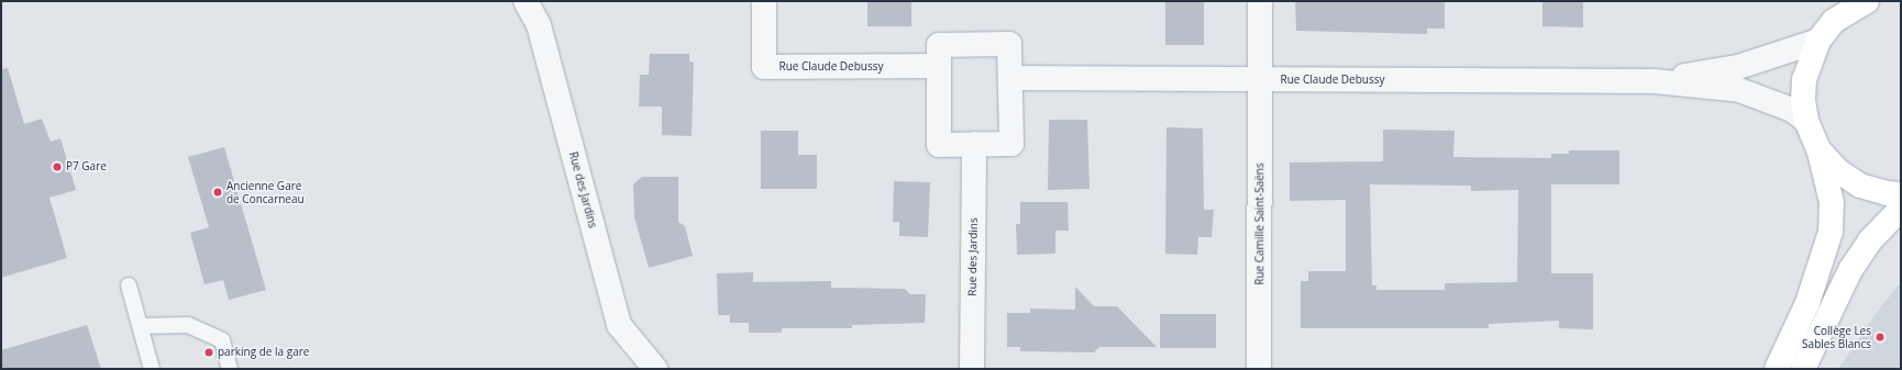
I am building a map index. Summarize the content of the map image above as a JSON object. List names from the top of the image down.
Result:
{
  "streets": {
    "street": ["Rue Claude Debussy", "Rue des Jardins", "Rue Camille Saint-Saëns"]
  },
  "crossings": [
    ["Rue Claude Debussy", "Rue Camille Saint-Saëns"]
  ],
  "places": [
    "P7 Gare",
    "Ancienne Gare de Concarneau",
    "Collège Les Sables Blancs",
    "parking de la gare"
  ]
}
